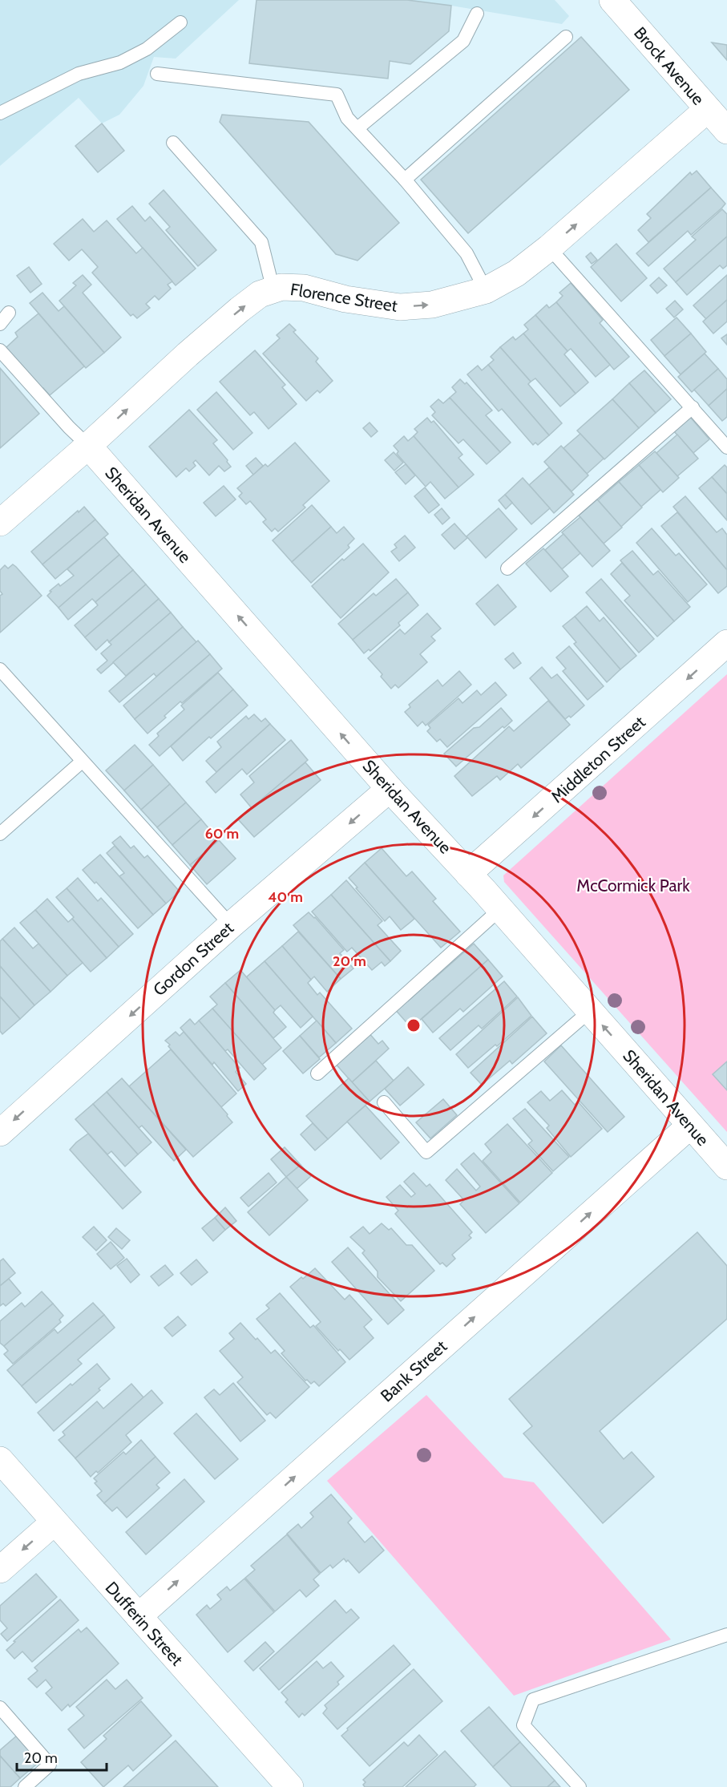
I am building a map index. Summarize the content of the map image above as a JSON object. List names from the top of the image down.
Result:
{
  "streets": {
    "street": [
      "Brock Avenue",
      "Florence Street",
      "Sheridan Avenue",
      "Middleton Street",
      "Gordon Street",
      "Bank Street",
      "Dufferin Street"
    ]
  },
  "crossings": [
    ["Brock Avenue", "Florence Street"],
    ["Florence Street", "Sheridan Avenue"],
    ["Sheridan Avenue", "Middleton Street"],
    ["Sheridan Avenue", "Gordon Street"],
    ["Sheridan Avenue", "Bank Street"],
    ["Bank Street", "Dufferin Street"]
  ],
  "one_way": [
    "Florence Street",
    "Sheridan Avenue",
    "Middleton Street",
    "Gordon Street",
    "Bank Street"
  ],
  "parks": ["McCormick Park"],
  "scale_bar": "20 m",
  "rings": ["60 m", "40 m", "20 m"]
}
